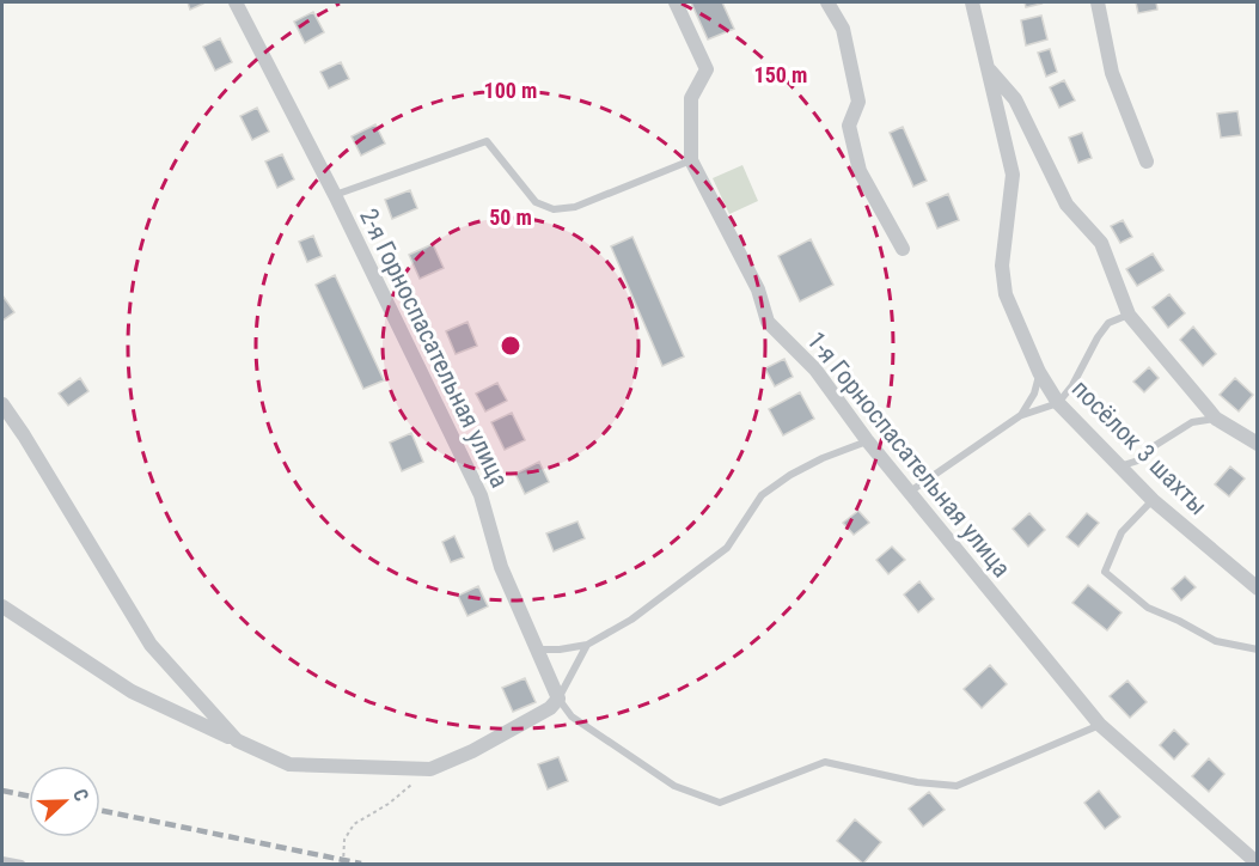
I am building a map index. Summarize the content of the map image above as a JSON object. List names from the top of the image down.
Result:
{
  "streets": {
    "street": ["2-я Горноспасательная улица", "посёлок 3 шахты", "1-я Горноспасательная улица"]
  },
  "north": "right",
  "rings": ["150 m", "100 m", "50 m"]
}
